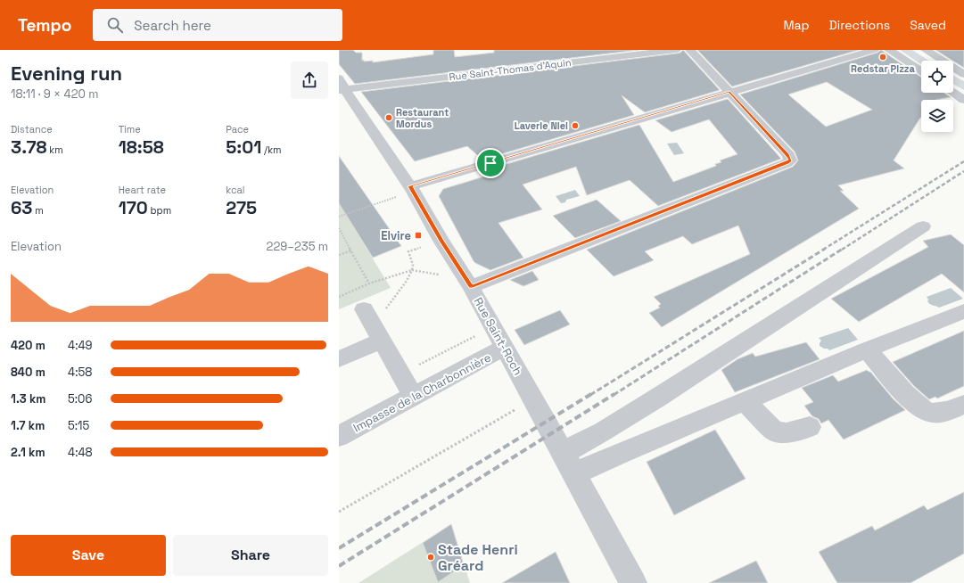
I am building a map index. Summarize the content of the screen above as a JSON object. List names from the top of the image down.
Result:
{
  "streets": {
    "street": ["Rue Saint-Thomas d'Aquin", "Rue Saint-Roch", "Impasse de la Charbonnière"]
  },
  "crossings": [
    ["Rue Saint-Thomas d'Aquin", "Rue Saint-Roch"],
    ["Rue Saint-Roch", "Impasse de la Charbonnière"]
  ],
  "places": {
    "other": [
      "Redstar Pizza",
      "Restaurant Mordus",
      "Laverie Niel",
      "Stade Henri Gréard"
    ],
    "transit": ["Elvire"]
  },
  "page": {
    "header": "Tempo",
    "search": "Search here",
    "nav": ["Map", "Directions", "Saved"],
    "heading": ["Evening run", "18:11 · 9 × 420 m"],
    "stats": [
      ["Distance", "3.78 km"],
      ["Time", "18:58"],
      ["Pace", "5:01 /km"],
      ["Elevation", "63 m"],
      ["Heart rate", "170 bpm"],
      ["kcal", "275"]
    ],
    "chart": ["Elevation", "229–235 m"],
    "list": [
      {
        "name": "420 m",
        "note": "4:49"
      },
      {
        "name": "840 m",
        "note": "4:58"
      },
      {
        "name": "1.3 km",
        "note": "5:06"
      },
      {
        "name": "1.7 km",
        "note": "5:15"
      },
      {
        "name": "2.1 km",
        "note": "4:48"
      }
    ],
    "buttons": ["Save", "Share"]
  }
}
